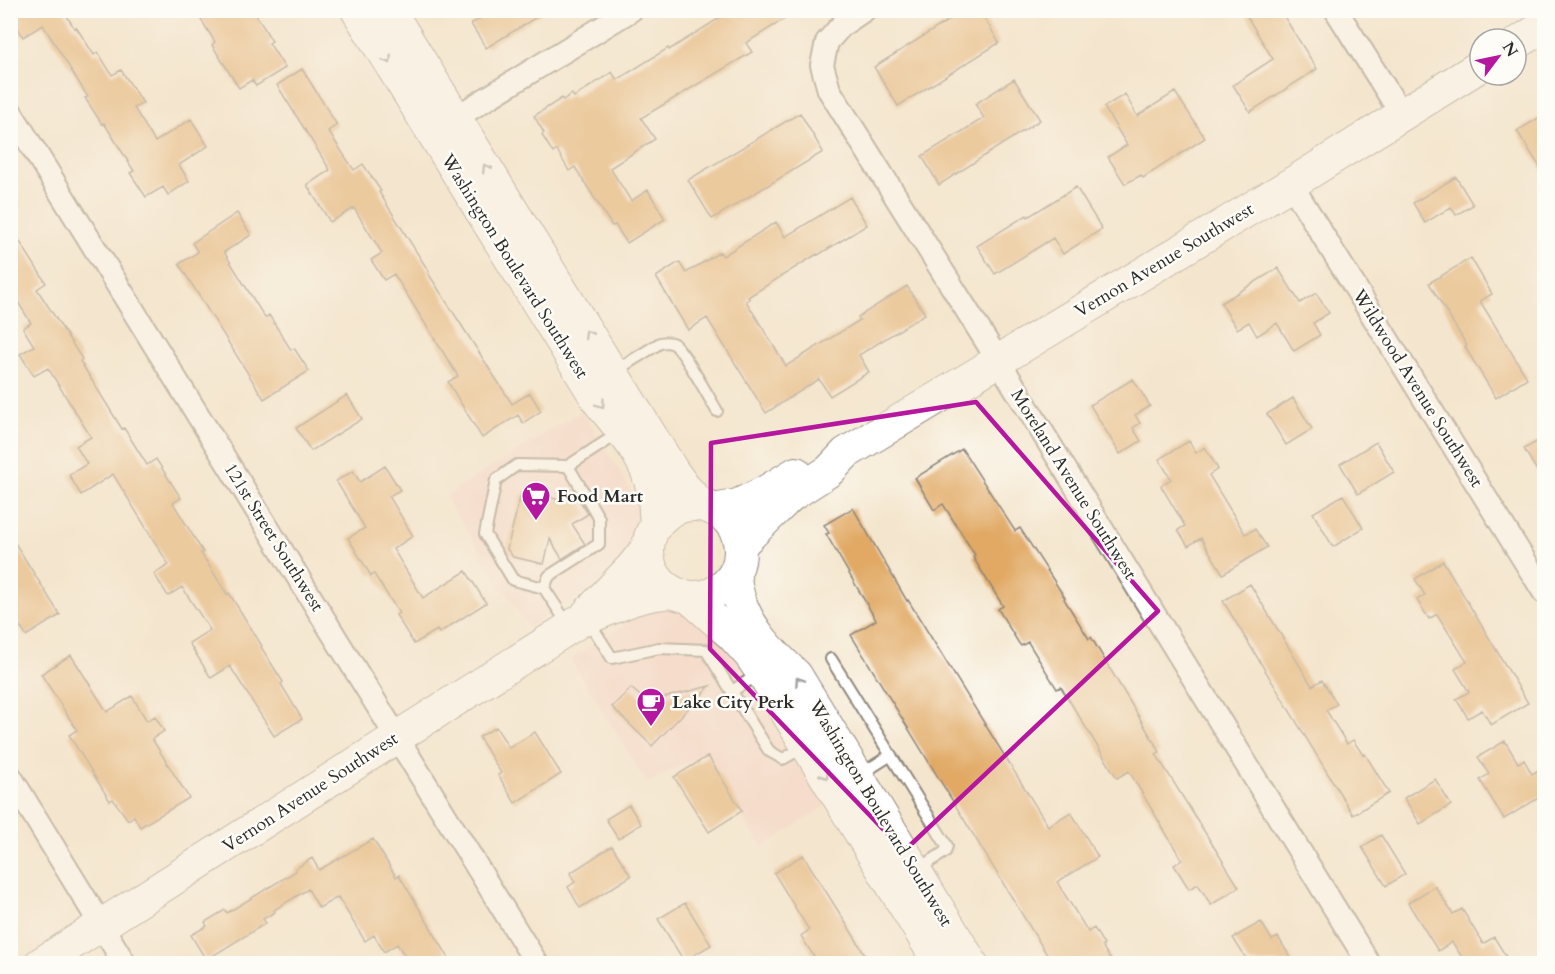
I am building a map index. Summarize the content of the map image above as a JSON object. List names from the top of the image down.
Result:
{
  "streets": {
    "main road": ["Vernon Avenue Southwest", "Washington Boulevard Southwest"],
    "street": ["Wildwood Avenue Southwest", "Moreland Avenue Southwest", "121st Street Southwest"]
  },
  "crossings": [
    ["Vernon Avenue Southwest", "Washington Boulevard Southwest"],
    ["Vernon Avenue Southwest", "Wildwood Avenue Southwest"],
    ["Vernon Avenue Southwest", "Moreland Avenue Southwest"],
    ["Vernon Avenue Southwest", "121st Street Southwest"]
  ],
  "places": {
    "supermarket": ["Food Mart"],
    "cafe": ["Lake City Perk"]
  },
  "north": "top right"
}
